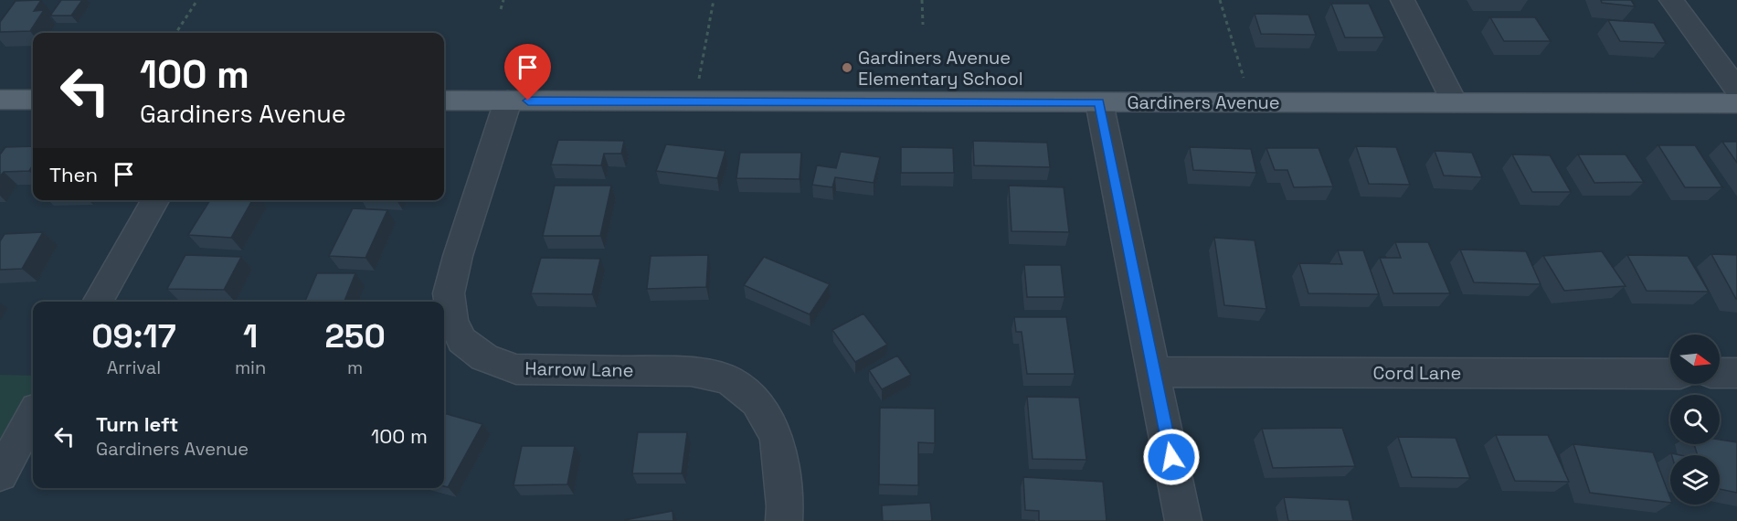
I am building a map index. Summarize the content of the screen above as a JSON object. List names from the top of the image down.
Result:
{
  "streets": {
    "main road": ["Gardiners Avenue"],
    "street": ["Harrow Lane", "Cord Lane"]
  },
  "crossings": [
    ["Gardiners Avenue", "Harrow Lane"]
  ],
  "places": ["Gardiners Avenue Elementary School"],
  "north": "right",
  "page": {
    "turn": ["100 m", "Gardiners Avenue"],
    "then": "Then",
    "eta": [
      "09:17",
      "Arrival",
      "1",
      "min",
      "250",
      "m"
    ],
    "list": [
      {
        "name": "Turn left",
        "note": "Gardiners Avenue",
        "value": "100 m"
      }
    ]
  }
}
